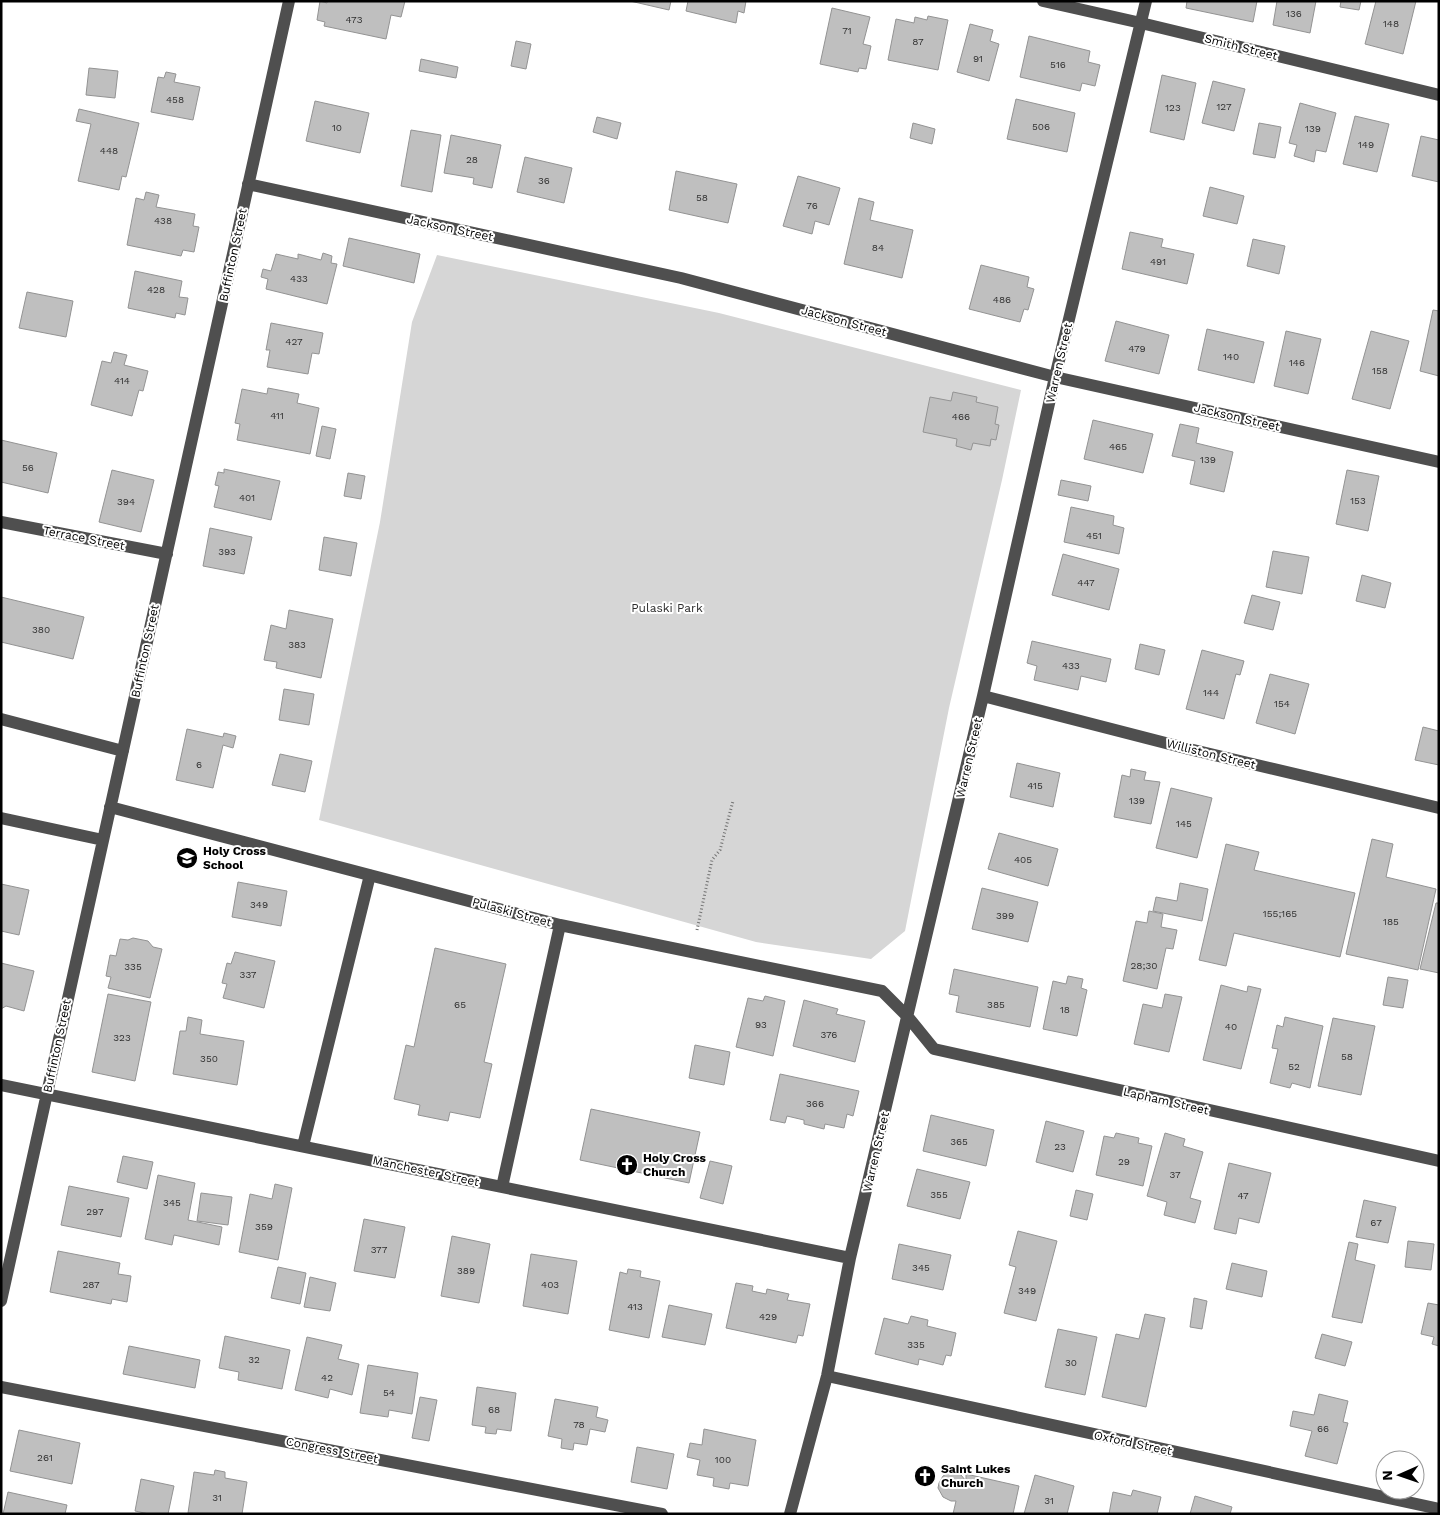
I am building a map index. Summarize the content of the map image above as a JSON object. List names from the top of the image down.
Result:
{
  "streets": {
    "street": [
      "Smith Street",
      "Jackson Street",
      "Buffinton Street",
      "Warren Street",
      "Terrace Street",
      "Williston Street",
      "Pulaski Street",
      "Lapham Street",
      "Manchester Street",
      "Oxford Street",
      "Congress Street"
    ]
  },
  "crossings": [
    ["Smith Street", "Warren Street"],
    ["Jackson Street", "Buffinton Street"],
    ["Jackson Street", "Warren Street"],
    ["Buffinton Street", "Terrace Street"],
    ["Buffinton Street", "Pulaski Street"],
    ["Buffinton Street", "Manchester Street"],
    ["Warren Street", "Williston Street"],
    ["Warren Street", "Pulaski Street"],
    ["Warren Street", "Lapham Street"],
    ["Warren Street", "Manchester Street"],
    ["Warren Street", "Oxford Street"],
    ["Pulaski Street", "Lapham Street"]
  ],
  "parks": ["Pulaski Park"],
  "places": {
    "school or university": ["Holy Cross School"],
    "church": ["Holy Cross Church", "Saint Lukes Church"]
  },
  "house_numbers": [
    "136",
    "473",
    "148",
    "71",
    "87",
    "91",
    "516",
    "458",
    "127",
    "123",
    "506",
    "10",
    "139",
    "149",
    "448",
    "28",
    "36",
    "58",
    "76",
    "438",
    "84",
    "491",
    "433",
    "428",
    "486",
    "427",
    "479",
    "140",
    "146",
    "158",
    "414",
    "411",
    "466",
    "465",
    "139",
    "56",
    "401",
    "153",
    "394",
    "451",
    "393",
    "447",
    "380",
    "383",
    "433",
    "144",
    "154",
    "6",
    "415",
    "139",
    "145",
    "405",
    "349",
    "155;165",
    "399",
    "185",
    "28;30",
    "335",
    "337",
    "65",
    "385",
    "18",
    "93",
    "40",
    "376",
    "323",
    "58",
    "350",
    "52",
    "366",
    "365",
    "23",
    "29",
    "37",
    "355",
    "47",
    "345",
    "297",
    "67",
    "359",
    "377",
    "345",
    "389",
    "287",
    "403",
    "349",
    "413",
    "429",
    "335",
    "32",
    "30",
    "42",
    "54",
    "68",
    "78",
    "66",
    "261",
    "100",
    "31",
    "31"
  ],
  "north": "left"
}
